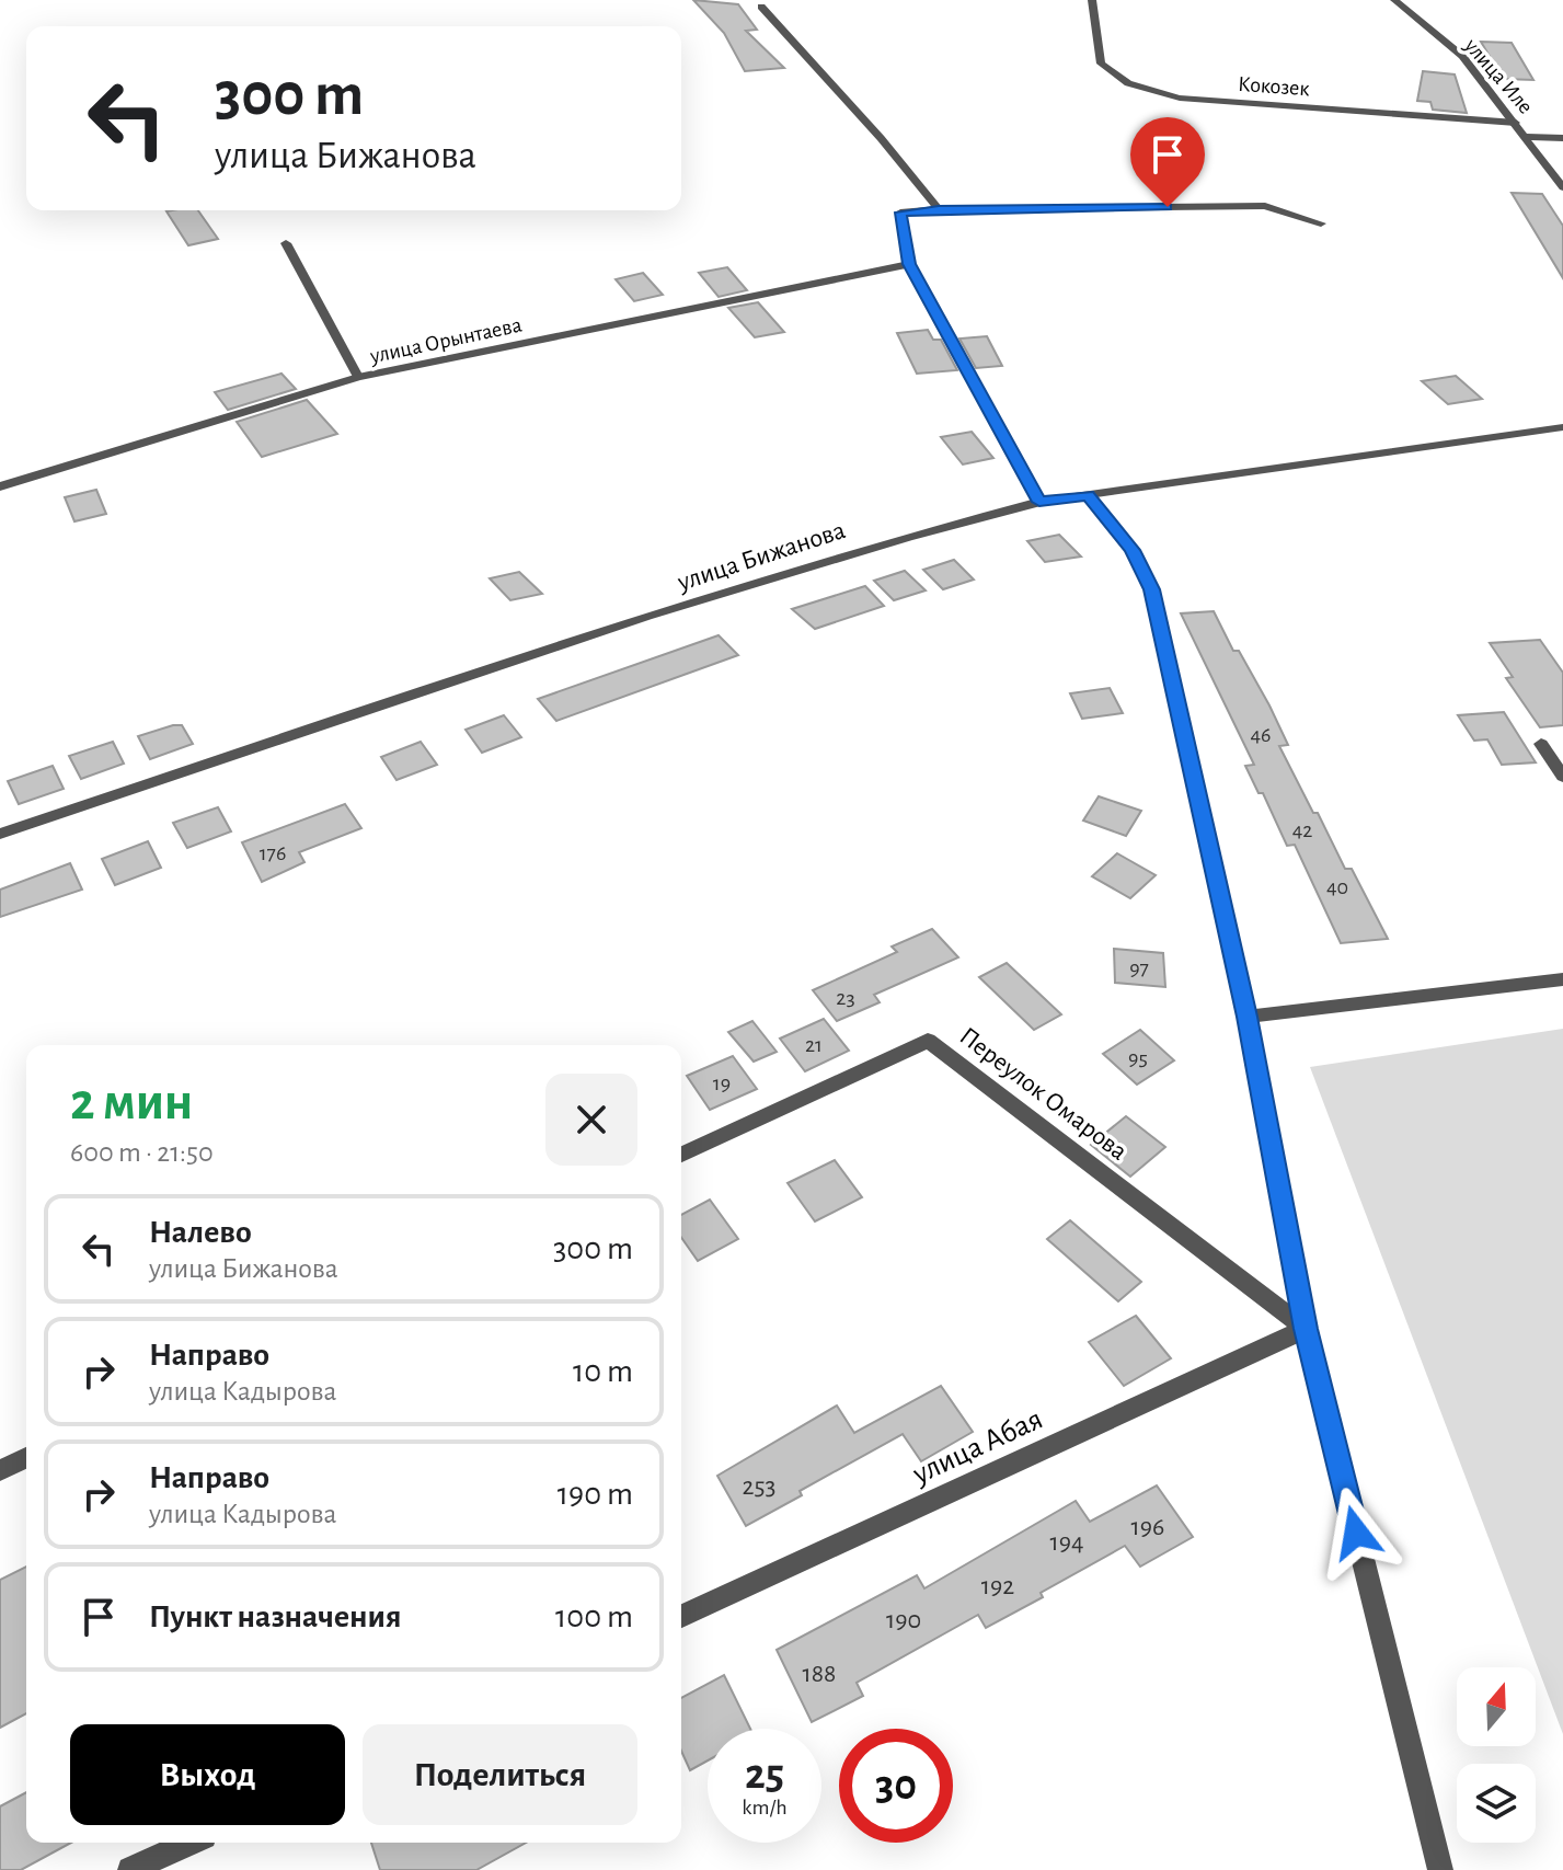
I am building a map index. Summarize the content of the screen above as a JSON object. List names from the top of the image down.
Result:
{
  "streets": {
    "street": [
      "улица Иле",
      "Кокозек",
      "улица Орынтаева",
      "улица Бижанова",
      "Переулок Омарова",
      "улица Абая"
    ]
  },
  "crossings": [
    ["улица Иле", "Кокозек"],
    ["Переулок Омарова", "улица Абая"]
  ],
  "house_numbers": [
    "46",
    "42",
    "176",
    "40",
    "97",
    "23",
    "21",
    "95",
    "19",
    "253",
    "196",
    "194",
    "192",
    "190",
    "188"
  ],
  "north": "top",
  "page": {
    "turn": ["300 m", "улица Бижанова"],
    "heading": ["2 мин", "600 m · 21:50"],
    "list": [
      {
        "name": "Налево",
        "note": "улица Бижанова",
        "value": "300 m"
      },
      {
        "name": "Направо",
        "note": "улица Кадырова",
        "value": "10 m"
      },
      {
        "name": "Направо",
        "note": "улица Кадырова",
        "value": "190 m"
      },
      {
        "name": "Пункт назначения",
        "value": "100 m"
      }
    ],
    "buttons": ["Выход", "Поделиться"],
    "speed": "25 km/h",
    "limit": "30"
  }
}
